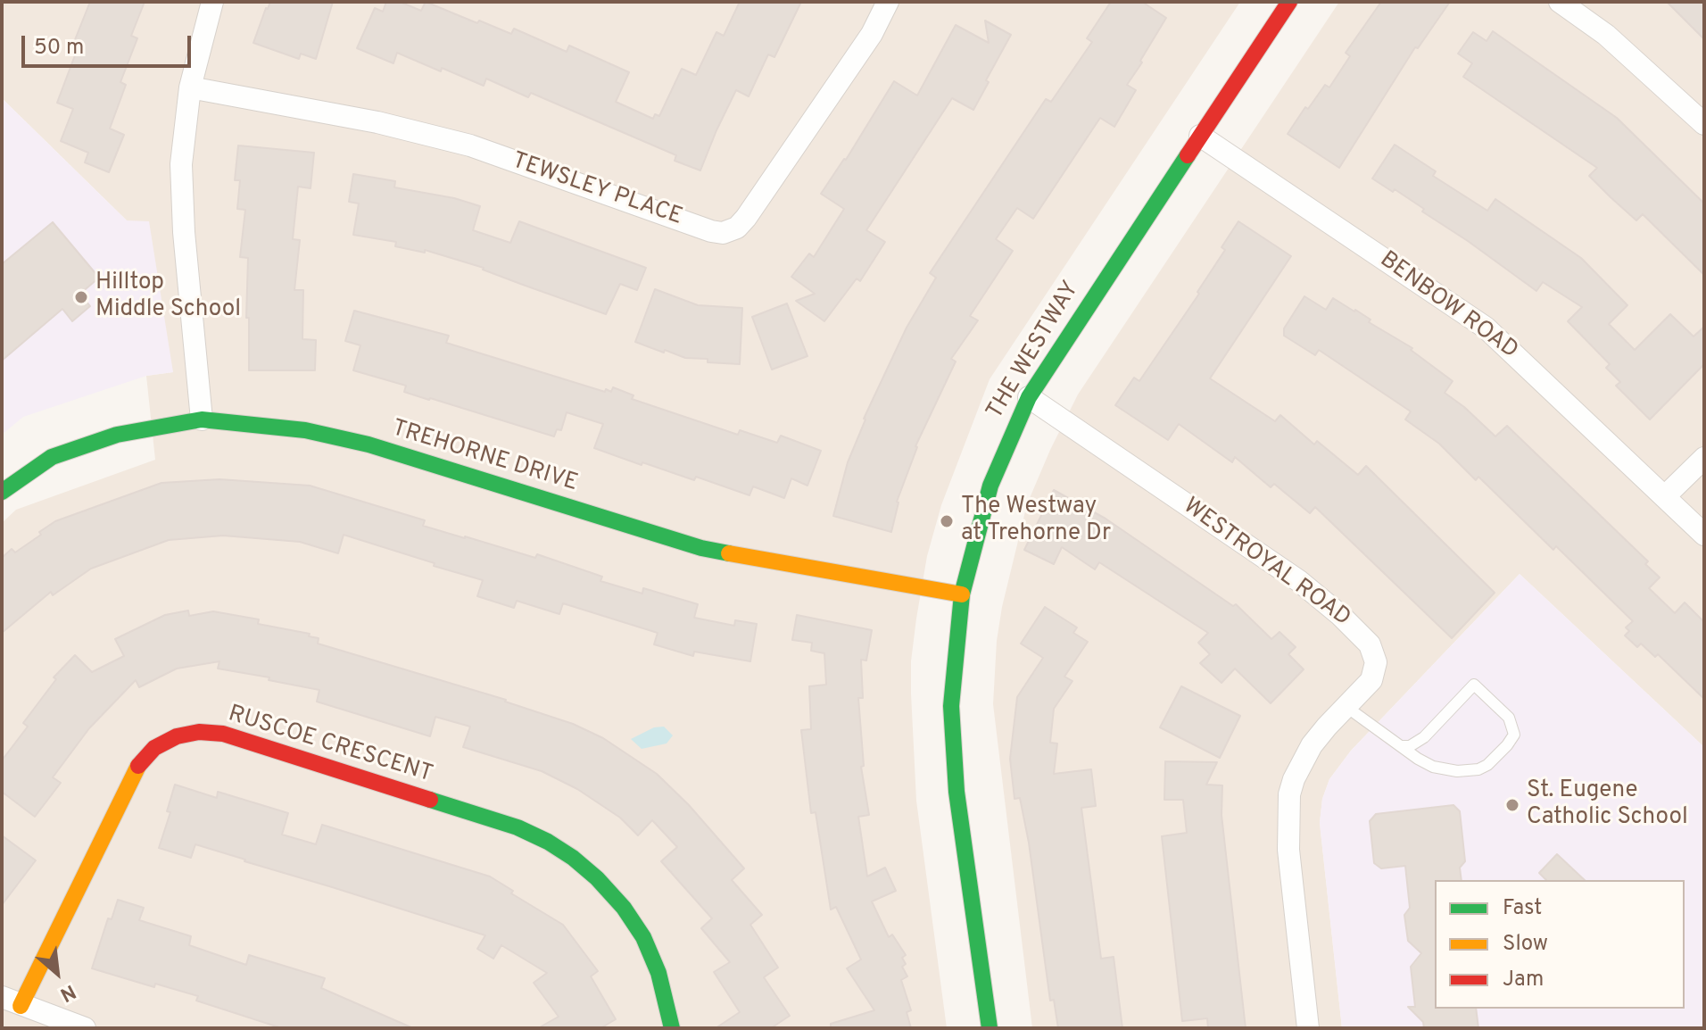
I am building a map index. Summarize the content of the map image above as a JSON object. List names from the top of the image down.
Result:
{
  "streets": {
    "street": [
      "TEWSLEY PLACE",
      "BENBOW ROAD",
      "THE WESTWAY",
      "TREHORNE DRIVE",
      "WESTROYAL ROAD",
      "RUSCOE CRESCENT"
    ]
  },
  "crossings": [
    ["BENBOW ROAD", "THE WESTWAY"],
    ["THE WESTWAY", "TREHORNE DRIVE"],
    ["THE WESTWAY", "WESTROYAL ROAD"]
  ],
  "places": ["Hilltop Middle School", "The Westway at Trehorne Dr", "St. Eugene Catholic School"],
  "legend": ["Fast", "Slow", "Jam"],
  "scale_bar": "50 m",
  "north": "bottom right"
}
